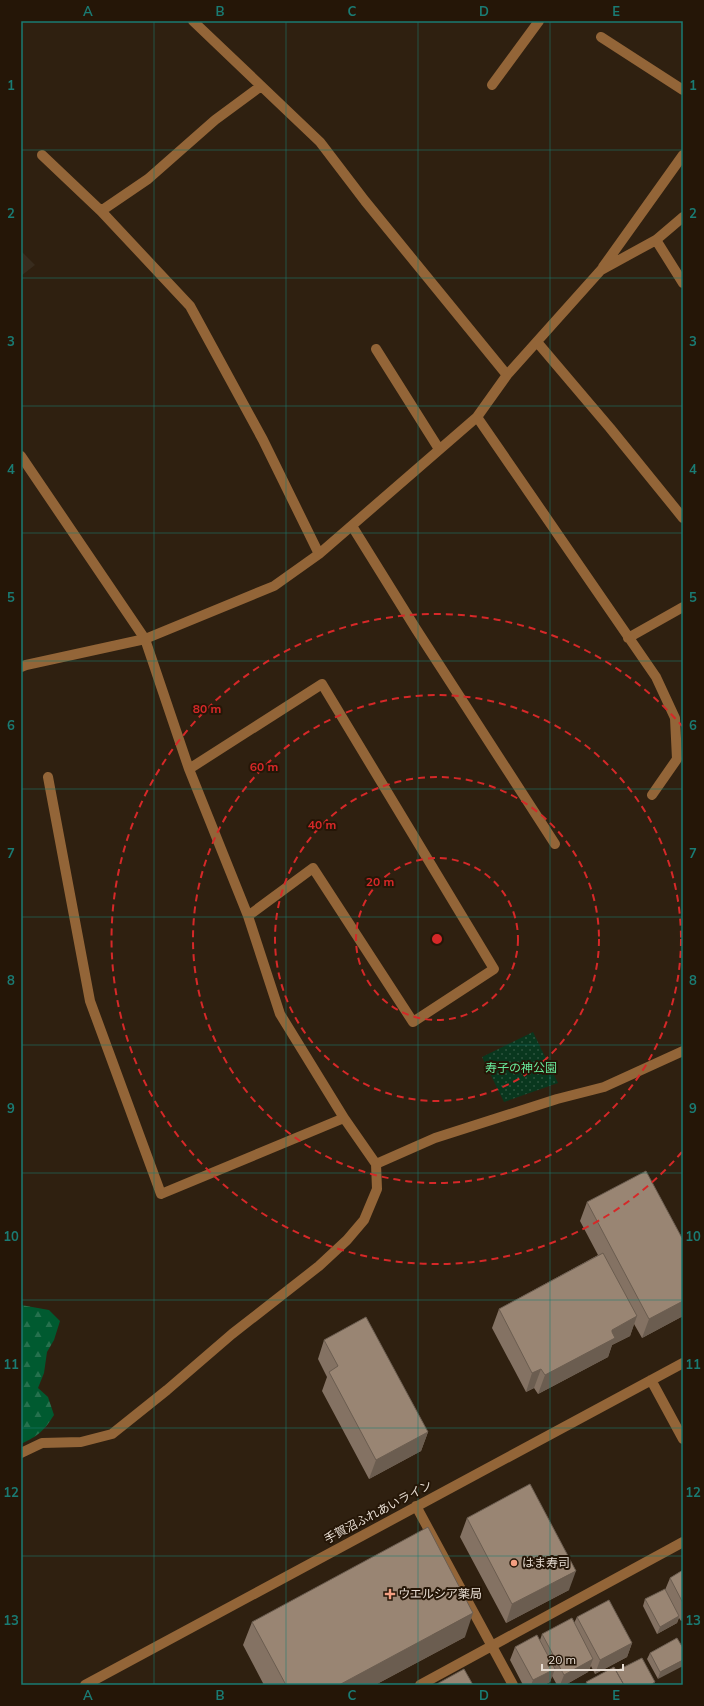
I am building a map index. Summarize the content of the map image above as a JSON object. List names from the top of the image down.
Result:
{
  "streets": {
    "street": ["手賀沼ふれあいライン"]
  },
  "parks": ["寿子の神公園"],
  "places": {
    "other": ["はま寿司"],
    "health": ["ウエルシア薬局"]
  },
  "scale_bar": "20 m",
  "grid": {
    "columns": [
      "A",
      "B",
      "C",
      "D",
      "E"
    ],
    "rows": [
      "1",
      "2",
      "3",
      "4",
      "5",
      "6",
      "7",
      "8",
      "9",
      "10",
      "11",
      "12",
      "13"
    ]
  },
  "rings": [
    "80 m",
    "60 m",
    "40 m",
    "20 m"
  ]
}
